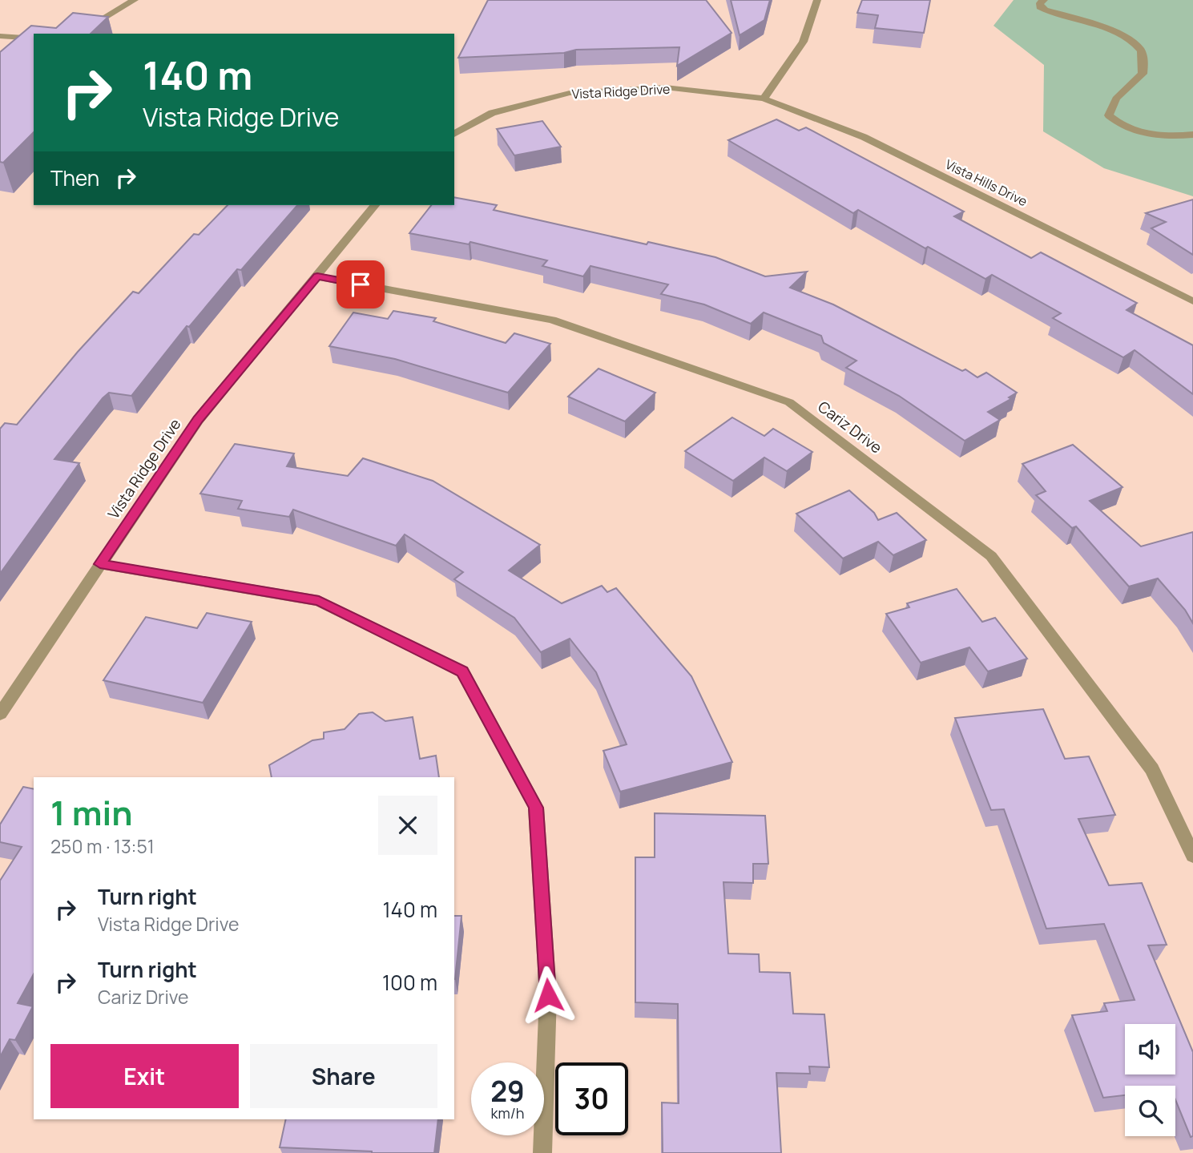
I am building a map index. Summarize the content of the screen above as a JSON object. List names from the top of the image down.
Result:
{
  "streets": {
    "street": ["Vista Ridge Drive", "Vista Hills Drive", "Cariz Drive"]
  },
  "crossings": [
    ["Vista Ridge Drive", "Vista Hills Drive"],
    ["Vista Ridge Drive", "Cariz Drive"]
  ],
  "page": {
    "turn": ["140 m", "Vista Ridge Drive"],
    "then": "Then",
    "heading": ["1 min", "250 m · 13:51"],
    "list": [
      {
        "name": "Turn right",
        "note": "Vista Ridge Drive",
        "value": "140 m"
      },
      {
        "name": "Turn right",
        "note": "Cariz Drive",
        "value": "100 m"
      }
    ],
    "buttons": ["Exit", "Share"],
    "speed": "29 km/h",
    "limit": "30"
  }
}
